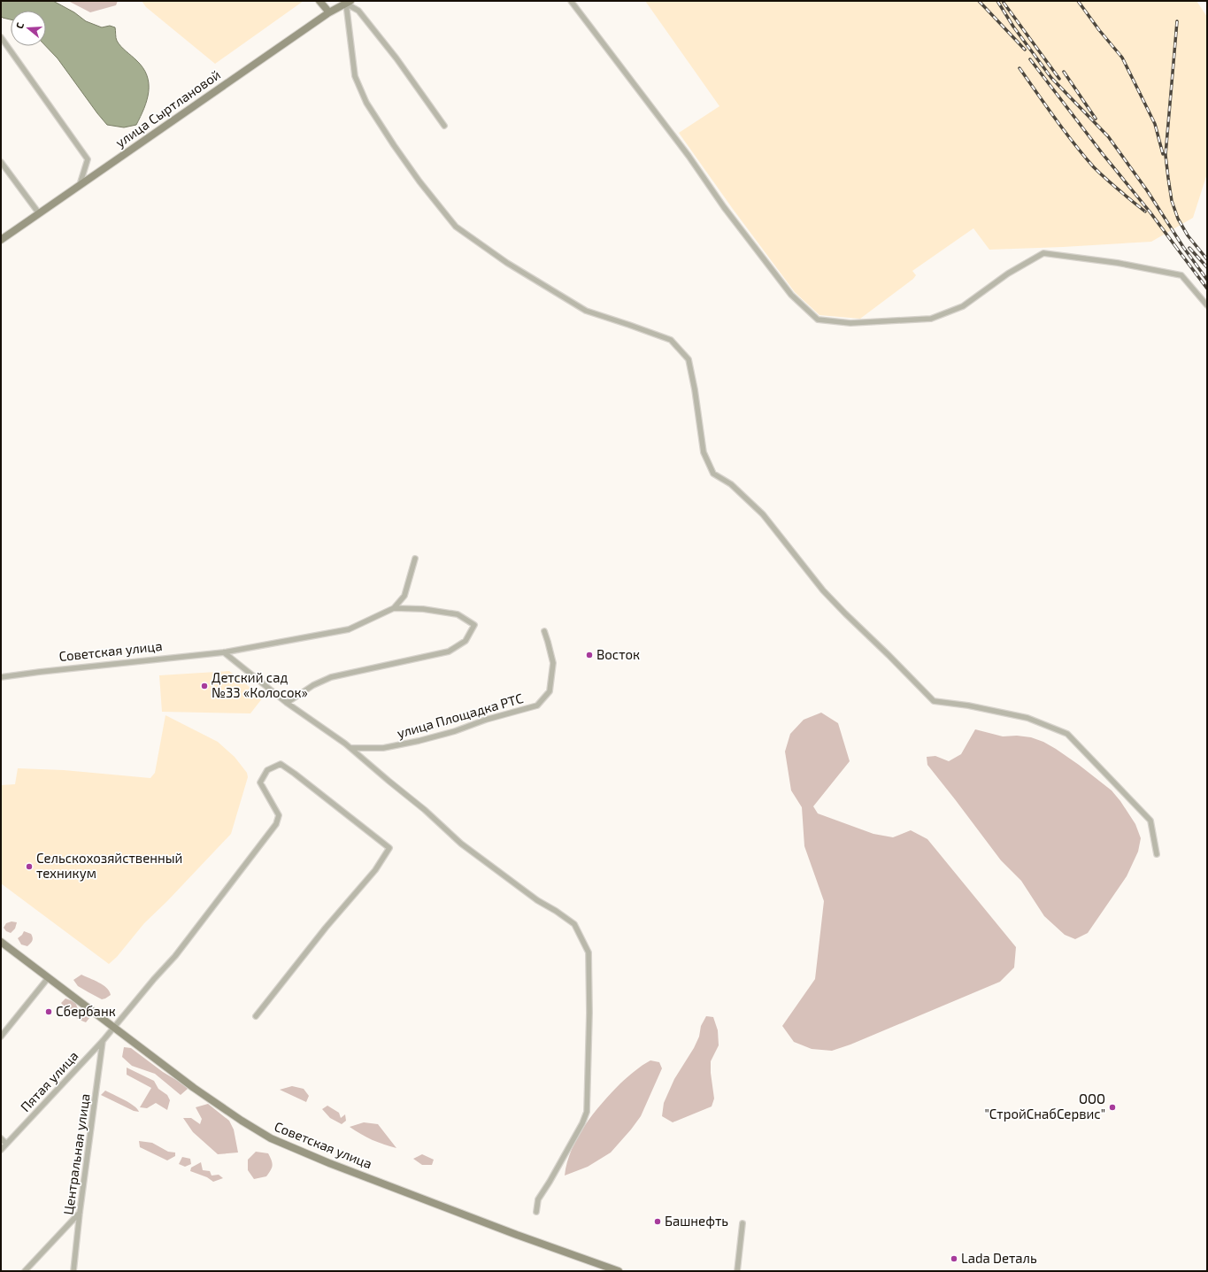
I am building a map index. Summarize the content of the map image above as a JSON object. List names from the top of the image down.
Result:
{
  "streets": {
    "main road": ["улица Сыртлановой", "Советская улица"],
    "street": ["улица Площадка РТС", "Пятая улица", "Центральная улица"]
  },
  "crossings": [
    ["Советская улица", "Пятая улица"],
    ["Пятая улица", "Центральная улица"]
  ],
  "places": [
    "Восток",
    "Детский сад №33 «Колосок»",
    "Сельскохозяйственный техникум",
    "Сбербанк",
    "ООО \"СтройСнабСервис\"",
    "Башнефть",
    "Lada Dеталь"
  ],
  "north": "left"
}
